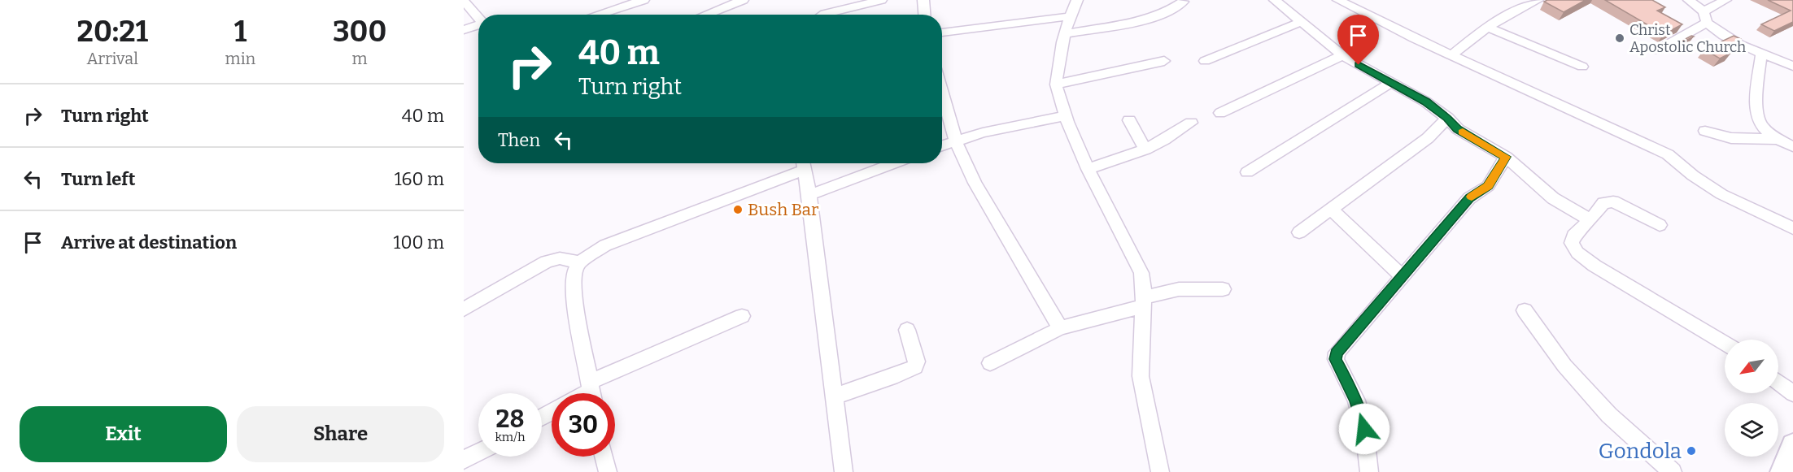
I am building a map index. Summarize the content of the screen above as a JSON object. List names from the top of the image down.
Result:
{
  "places": ["Christ Apostolic Church", "Bush Bar", "Gondola"],
  "north": "bottom left",
  "page": {
    "eta": [
      "20:21",
      "Arrival",
      "1",
      "min",
      "300",
      "m"
    ],
    "turn": ["40 m", "Turn right"],
    "list": [
      {
        "name": "Turn right",
        "value": "40 m"
      },
      {
        "name": "Turn left",
        "value": "160 m"
      },
      {
        "name": "Arrive at destination",
        "value": "100 m"
      }
    ],
    "then": "Then",
    "speed": "28 km/h",
    "limit": "30",
    "buttons": ["Exit", "Share"]
  }
}
